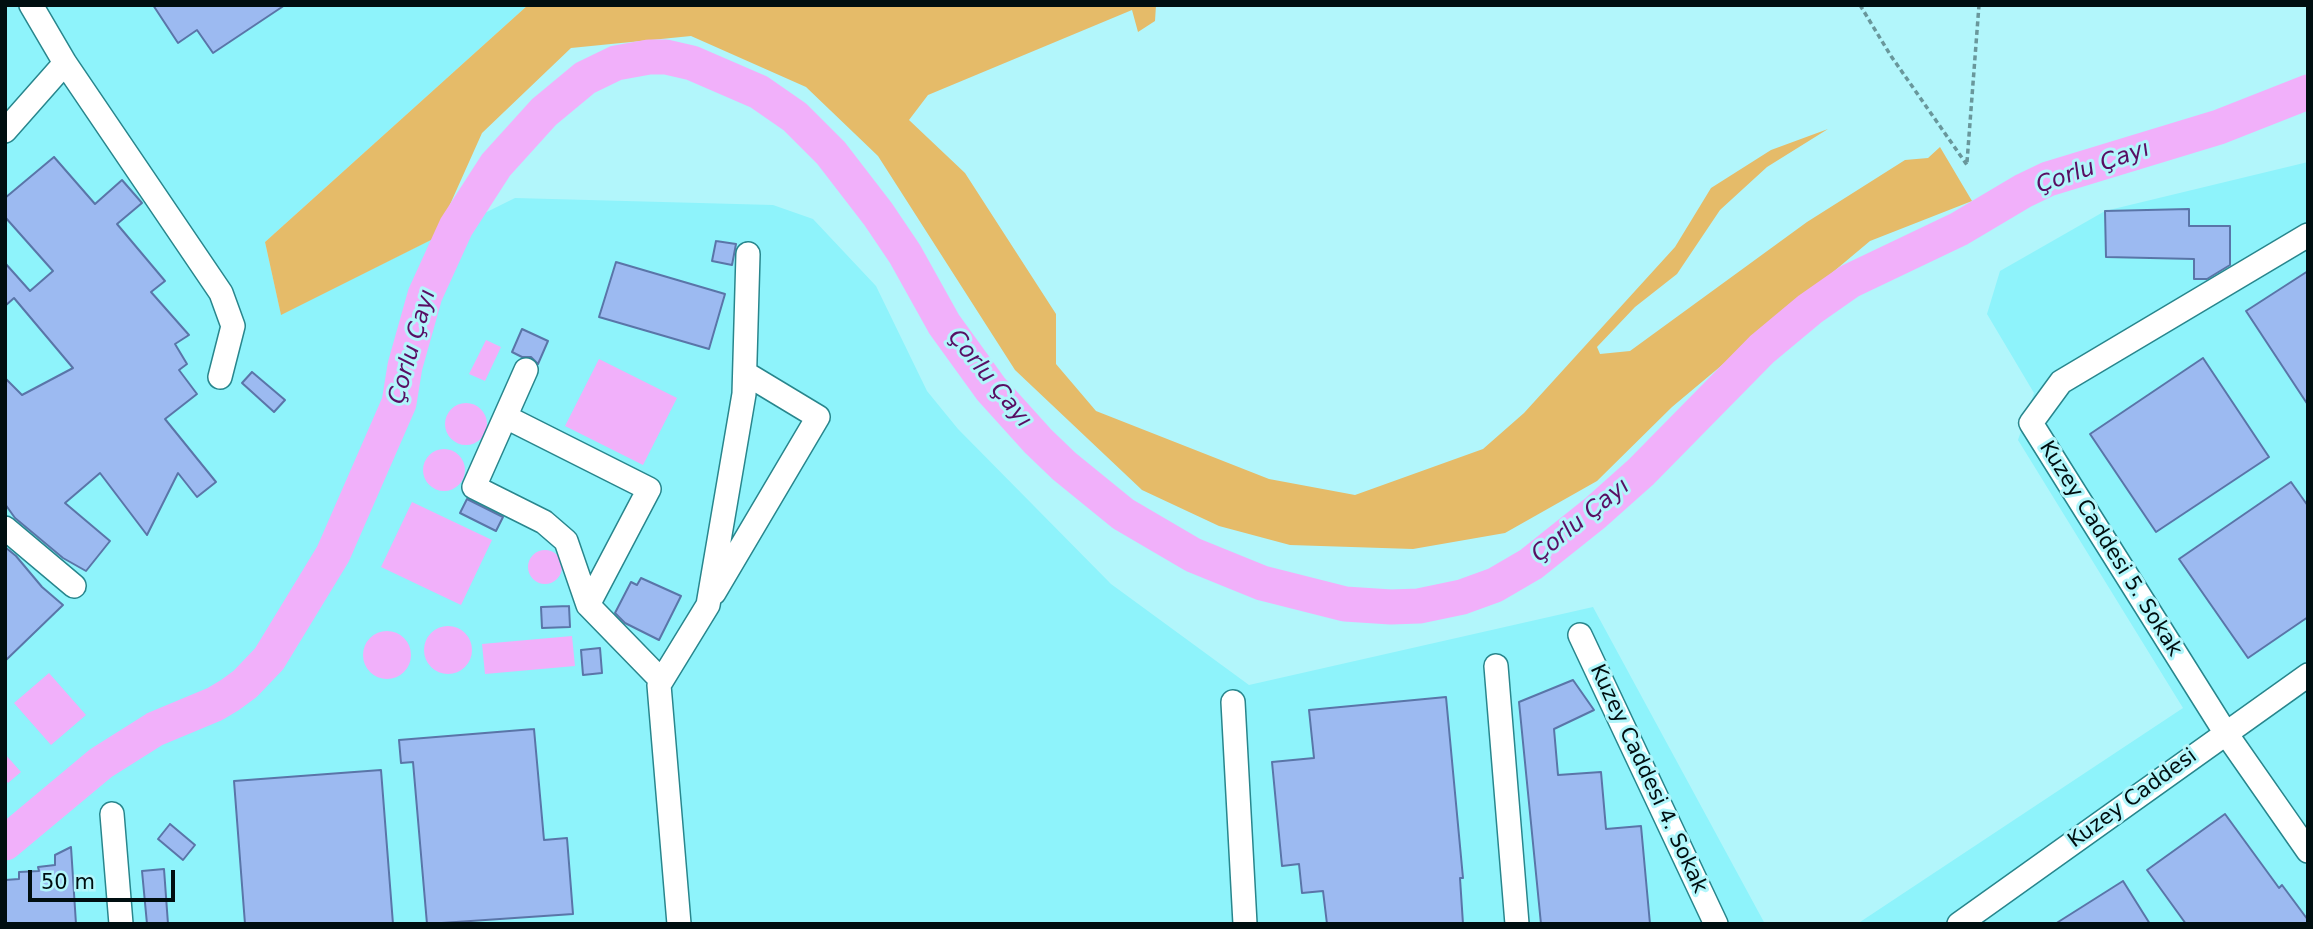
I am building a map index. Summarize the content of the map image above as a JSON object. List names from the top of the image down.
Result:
{
  "streets": {
    "street": ["Kuzey Caddesi 5. Sokak", "Kuzey Caddesi 4. Sokak", "Kuzey Caddesi"]
  },
  "crossings": [
    ["Kuzey Caddesi 5. Sokak", "Kuzey Caddesi"]
  ],
  "water": ["Çorlu Çayı"],
  "scale_bar": "50 m"
}
